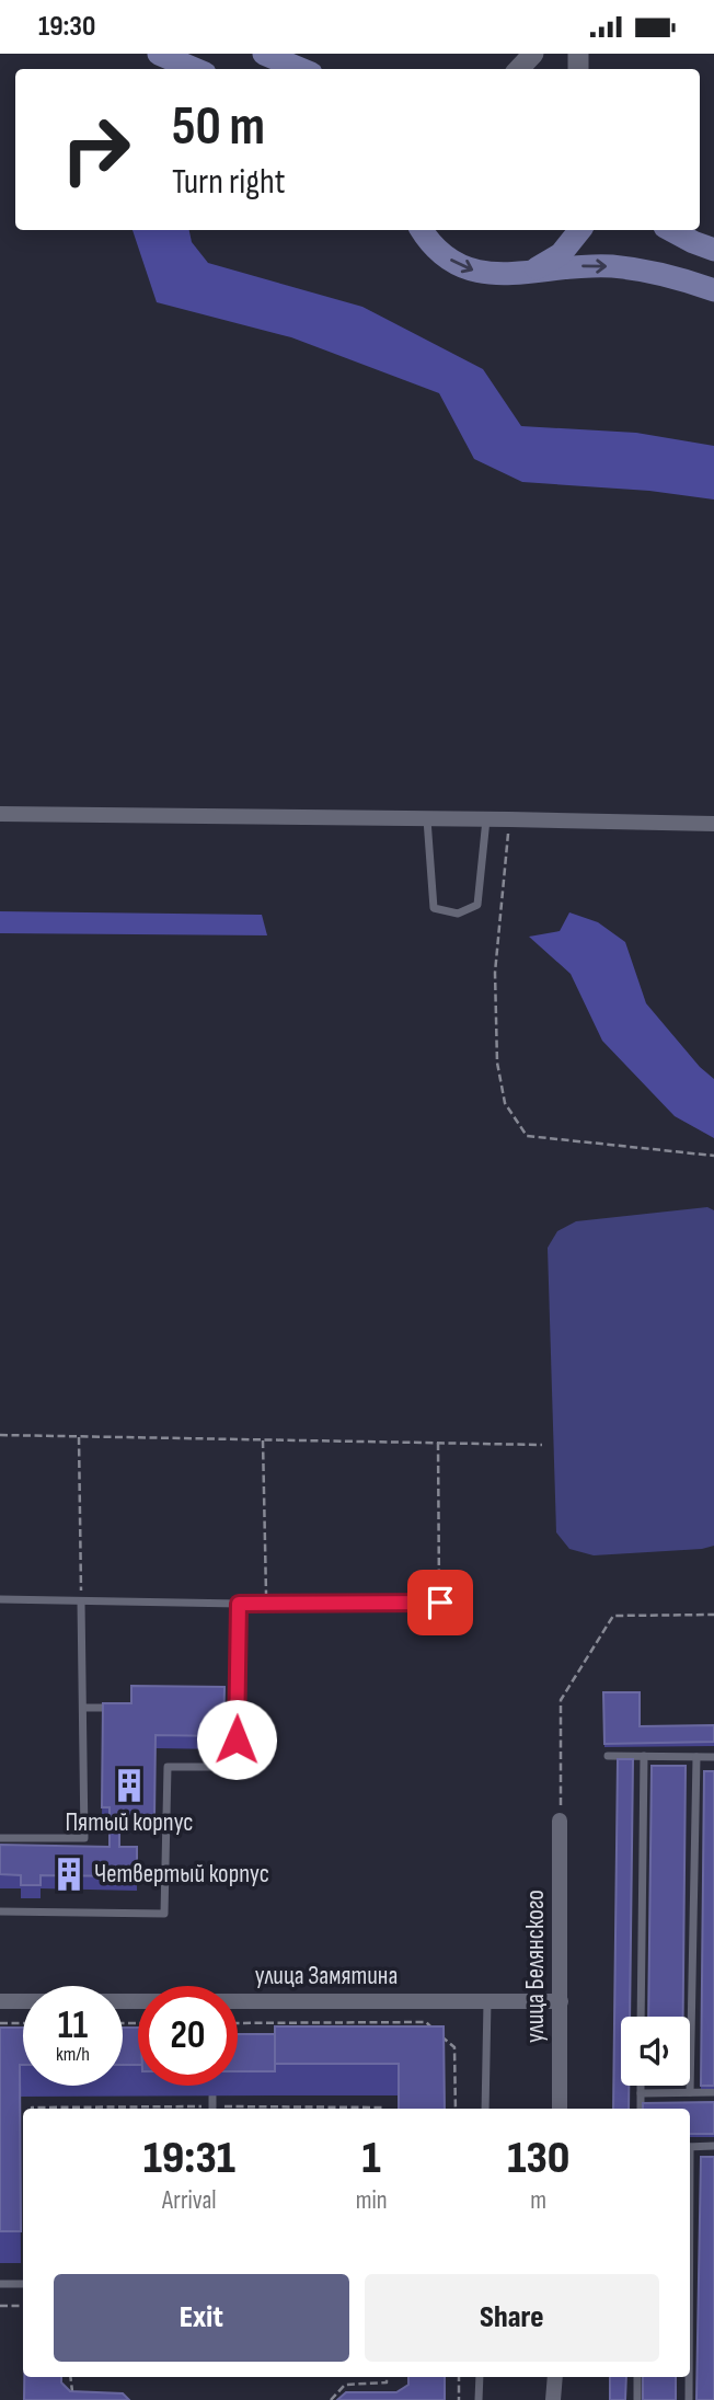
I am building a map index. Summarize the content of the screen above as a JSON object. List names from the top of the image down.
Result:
{
  "streets": {
    "street": ["улица Белянского", "улица Замятина"]
  },
  "crossings": [
    ["улица Белянского", "улица Замятина"]
  ],
  "places": {
    "building": ["Пятый корпус", "Четвертый корпус"]
  },
  "page": {
    "status": "19:30",
    "turn": ["50 m", "Turn right"],
    "speed": "11 km/h",
    "limit": "20",
    "eta": [
      "19:31",
      "Arrival",
      "1",
      "min",
      "130",
      "m"
    ],
    "buttons": ["Exit", "Share"]
  }
}
